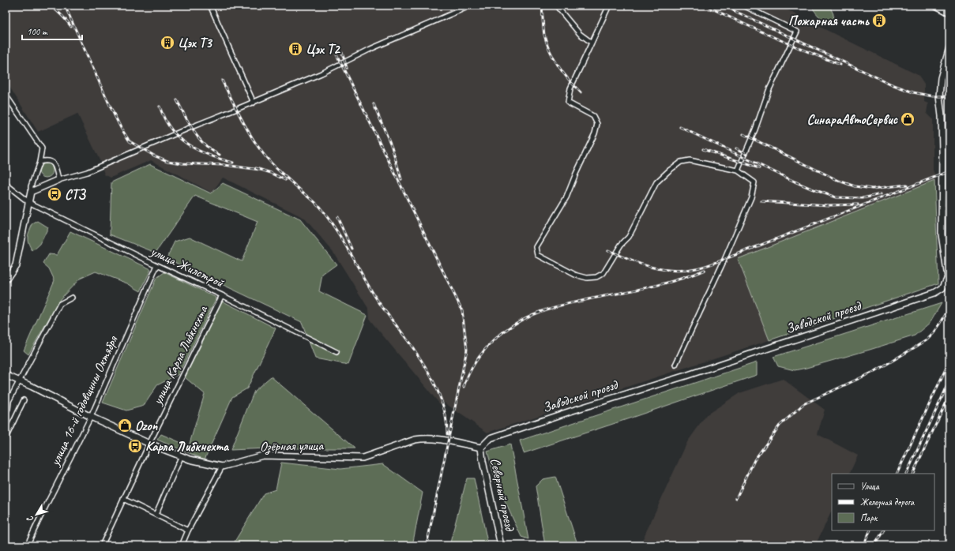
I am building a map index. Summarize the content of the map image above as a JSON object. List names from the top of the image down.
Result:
{
  "streets": {
    "street": [
      "улица Жилстрой",
      "Заводской проезд",
      "улица Карла Либкнехта",
      "улица 16-й годовщины Октября",
      "Озёрная улица",
      "Северный проезд"
    ]
  },
  "crossings": [
    ["улица Жилстрой", "улица Карла Либкнехта"],
    ["улица Жилстрой", "улица 16-й годовщины Октября"],
    ["Заводской проезд", "Озёрная улица"],
    ["Заводской проезд", "Северный проезд"],
    ["улица Карла Либкнехта", "Озёрная улица"],
    ["улица 16-й годовщины Октября", "Озёрная улица"],
    ["Озёрная улица", "Северный проезд"]
  ],
  "places": {
    "building": ["Пожарная часть", "Цэх Т3", "Цэх Т2"],
    "shop": ["СинараАвтоСервис", "Ozon"],
    "bus stop": ["СТЗ", "Карла Либкнехта"]
  },
  "legend": ["Улица", "Железная дорога", "Парк"],
  "scale_bar": "100 m",
  "north": "bottom left"
}
